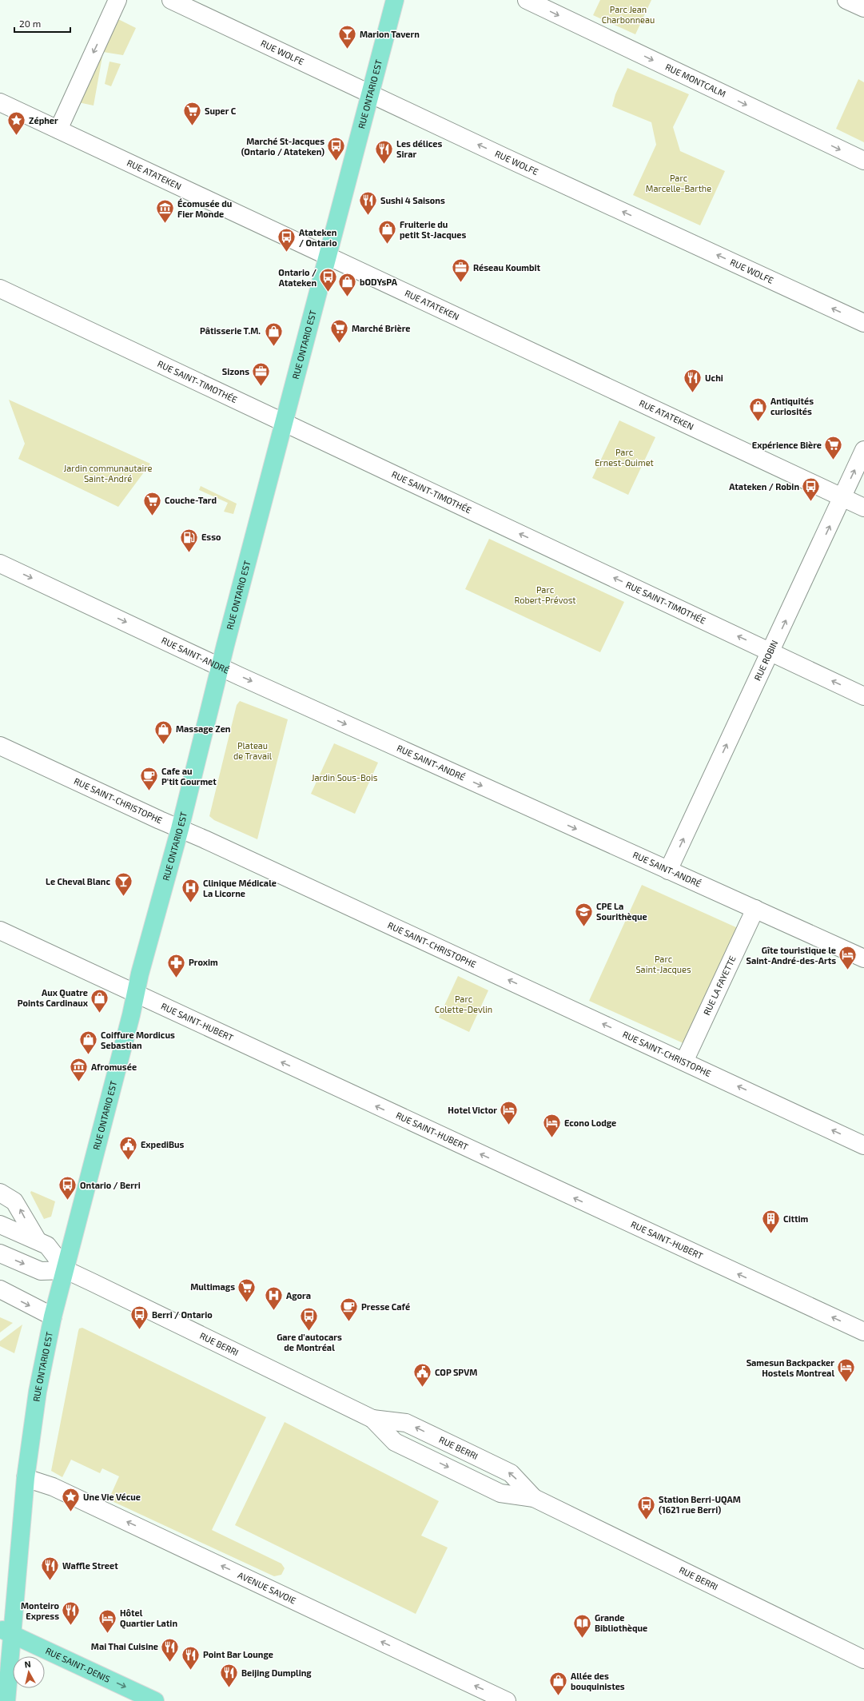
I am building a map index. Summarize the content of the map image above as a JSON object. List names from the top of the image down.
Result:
{
  "streets": {
    "main road": ["RUE ONTARIO EST", "RUE SAINT-DENIS"],
    "street": [
      "RUE WOLFE",
      "RUE MONTCALM",
      "RUE ATATEKEN",
      "RUE SAINT-TIMOTHÉE",
      "RUE SAINT-ANDRÉ",
      "RUE ROBIN",
      "RUE SAINT-CHRISTOPHE",
      "RUE LA FAYETTE",
      "RUE SAINT-HUBERT",
      "RUE BERRI",
      "AVENUE SAVOIE"
    ]
  },
  "crossings": [
    ["RUE WOLFE", "RUE ONTARIO EST"],
    ["RUE ONTARIO EST", "RUE ATATEKEN"],
    ["RUE ONTARIO EST", "RUE SAINT-TIMOTHÉE"],
    ["RUE ONTARIO EST", "RUE SAINT-ANDRÉ"],
    ["RUE ONTARIO EST", "RUE SAINT-CHRISTOPHE"],
    ["RUE ONTARIO EST", "RUE SAINT-HUBERT"],
    ["RUE ONTARIO EST", "RUE BERRI"],
    ["RUE ONTARIO EST", "AVENUE SAVOIE"],
    ["RUE ONTARIO EST", "RUE SAINT-DENIS"],
    ["RUE ATATEKEN", "RUE ROBIN"],
    ["RUE SAINT-TIMOTHÉE", "RUE ROBIN"],
    ["RUE SAINT-ANDRÉ", "RUE ROBIN"],
    ["RUE SAINT-ANDRÉ", "RUE LA FAYETTE"],
    ["RUE SAINT-CHRISTOPHE", "RUE LA FAYETTE"]
  ],
  "one_way": [
    "RUE WOLFE",
    "RUE MONTCALM",
    "RUE SAINT-TIMOTHÉE",
    "RUE SAINT-ANDRÉ",
    "RUE ROBIN",
    "RUE SAINT-CHRISTOPHE",
    "RUE SAINT-HUBERT",
    "AVENUE SAVOIE",
    "RUE SAINT-DENIS"
  ],
  "parks": [
    "Parc Jean Charbonneau",
    "Parc Marcelle-Barthe",
    "Parc Ernest-Ouimet",
    "Jardin communautaire Saint-André",
    "Parc Robert-Prévost",
    "Plateau de Travail",
    "Jardin Sous-Bois",
    "Parc Saint-Jacques",
    "Parc Colette-Devlin"
  ],
  "places": {
    "bar": ["Marion Tavern", "Le Cheval Blanc"],
    "supermarket": [
      "Super C",
      "Marché Brière",
      "Expérience Bière",
      "Couche-Tard",
      "Multimags"
    ],
    "place": ["Zépher", "Une Vie Vécue"],
    "bus stop": [
      "Marché St-Jacques (Ontario / Atateken)",
      "Atateken / Ontario",
      "Ontario / Atateken",
      "Atateken / Robin",
      "Ontario / Berri",
      "Berri / Ontario",
      "Gare d'autocars de Montréal",
      "Station Berri-UQAM (1621 rue Berri)"
    ],
    "restaurant": [
      "Les délices Sirar",
      "Sushi 4 Saisons",
      "Uchi",
      "Waffle Street",
      "Monteiro Express",
      "Mai Thai Cuisine",
      "Point Bar Lounge",
      "Beijing Dumpling"
    ],
    "museum": ["Écomusée du Fier Monde", "Afromusée"],
    "shop": [
      "Fruiterie du petit St-Jacques",
      "bODYsPA",
      "Pâtisserie T.M.",
      "Antiquités curiosités",
      "Massage Zen",
      "Aux Quatre Points Cardinaux",
      "Coiffure Mordicus Sebastian",
      "Allée des bouquinistes"
    ],
    "office": ["Réseau Koumbit", "Sizons"],
    "fuel station": ["Esso"],
    "cafe": ["Cafe au P'tit Gourmet", "Presse Café"],
    "hospital": ["Clinique Médicale La Licorne", "Agora"],
    "school or university": ["CPE La Sourithèque"],
    "hotel": [
      "Gîte touristique le Saint-André-des-Arts",
      "Hotel Victor",
      "Econo Lodge",
      "Samesun Backpacker Hostels Montreal",
      "Hôtel Quartier Latin"
    ],
    "pharmacy": ["Proxim"],
    "public building": ["ExpediBus", "COP SPVM"],
    "building": ["Cittim"],
    "library": ["Grande Bibliothèque"]
  },
  "scale_bar": "20 m",
  "north": "top"
}
